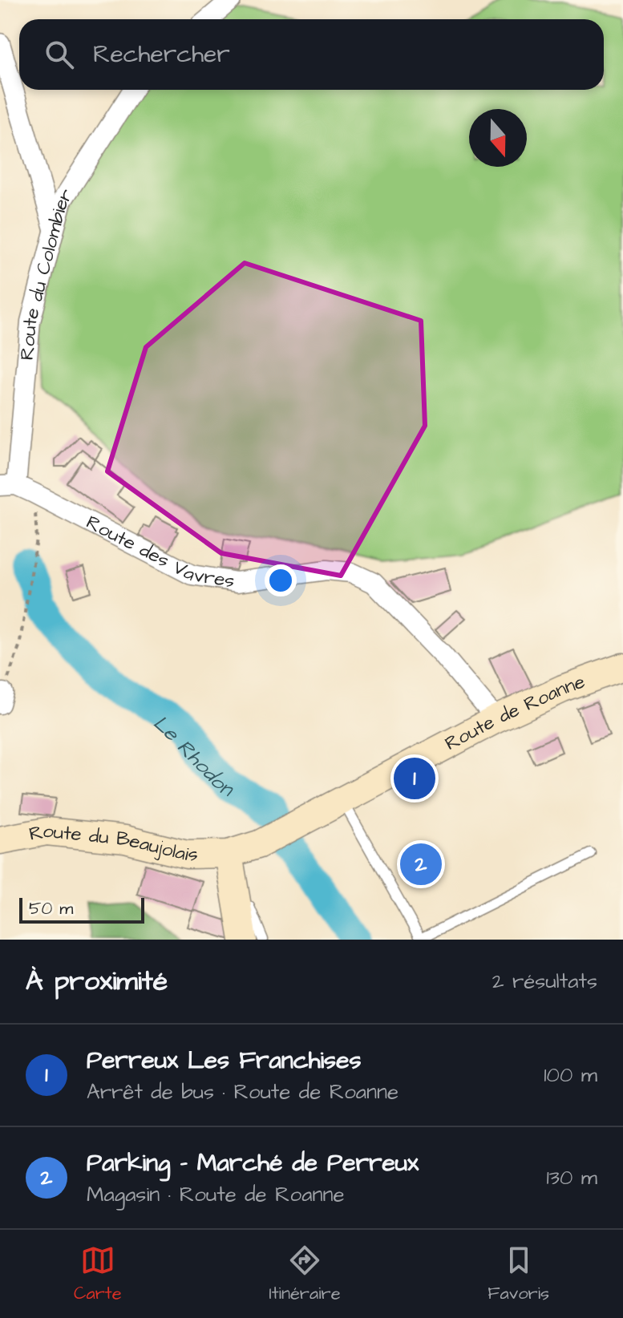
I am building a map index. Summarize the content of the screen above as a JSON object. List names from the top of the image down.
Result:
{
  "streets": {
    "main road": ["Route de Roanne", "Route du Beaujolais"],
    "street": ["Route du Colombier", "Route des Vavres"]
  },
  "crossings": [
    ["Route du Colombier", "Route des Vavres"],
    ["Route des Vavres", "Route de Roanne"],
    ["Route de Roanne", "Route du Beaujolais"]
  ],
  "water": ["Le Rhodon"],
  "scale_bar": "50 m",
  "north": "bottom",
  "page": {
    "search": "Rechercher",
    "pins": ["1", "2"],
    "scale": "50 m",
    "heading": ["À proximité", "2 résultats"],
    "list": [
      {
        "mark": "1",
        "name": "Perreux Les Franchises",
        "note": "Arrêt de bus · Route de Roanne",
        "value": "100 m"
      },
      {
        "mark": "2",
        "name": "Parking - Marché de Perreux",
        "note": "Magasin · Route de Roanne",
        "value": "130 m"
      }
    ],
    "nav": ["Carte", "Itinéraire", "Favoris"]
  }
}
